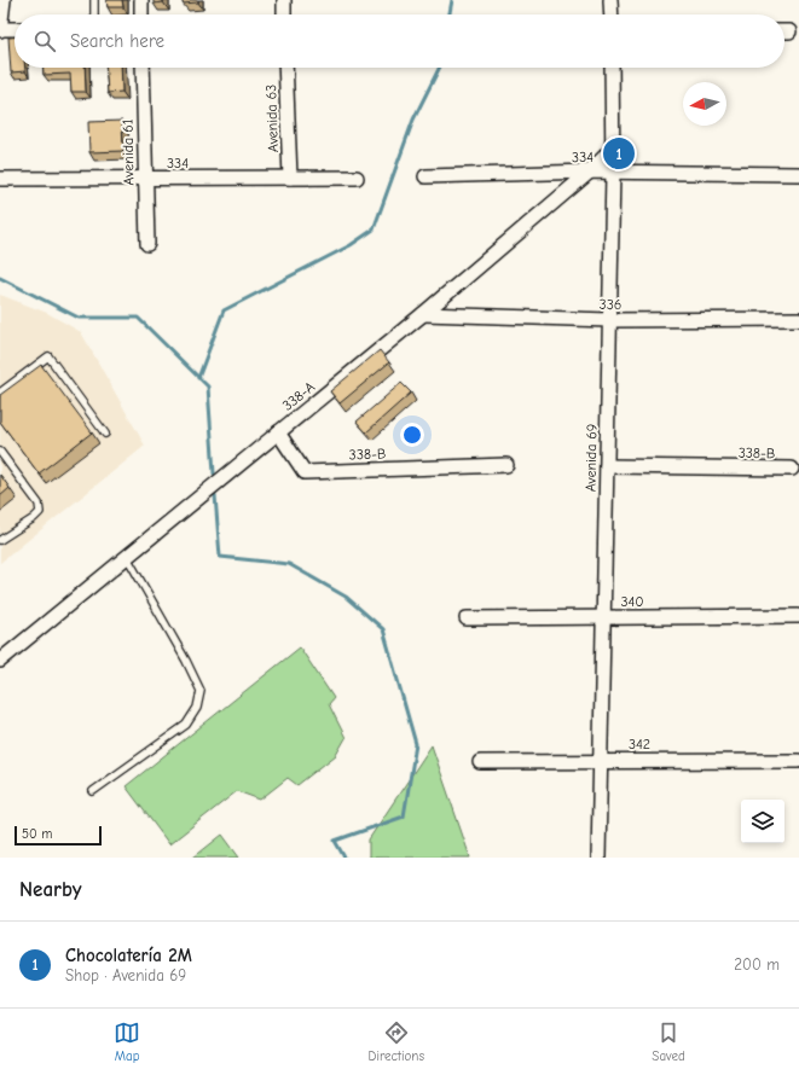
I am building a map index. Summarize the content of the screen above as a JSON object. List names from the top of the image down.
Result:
{
  "streets": {
    "street": [
      "Avenida 63",
      "Avenida 61",
      "334",
      "336",
      "338-A",
      "338-B",
      "Avenida 69",
      "340",
      "342"
    ]
  },
  "crossings": [
    ["Avenida 63", "334"],
    ["Avenida 61", "334"],
    ["334", "338-A"],
    ["334", "Avenida 69"],
    ["336", "338-A"],
    ["336", "Avenida 69"],
    ["338-A", "338-B"],
    ["338-A", "Avenida 69"],
    ["338-B", "Avenida 69"],
    ["Avenida 69", "340"],
    ["Avenida 69", "342"]
  ],
  "scale_bar": "50 m",
  "north": "left",
  "page": {
    "search": "Search here",
    "pins": "1",
    "scale": "50 m",
    "heading": "Nearby",
    "list": [
      {
        "mark": "1",
        "name": "Chocolatería 2M",
        "note": "Shop · Avenida 69",
        "value": "200 m"
      }
    ],
    "nav": ["Map", "Directions", "Saved"]
  }
}
